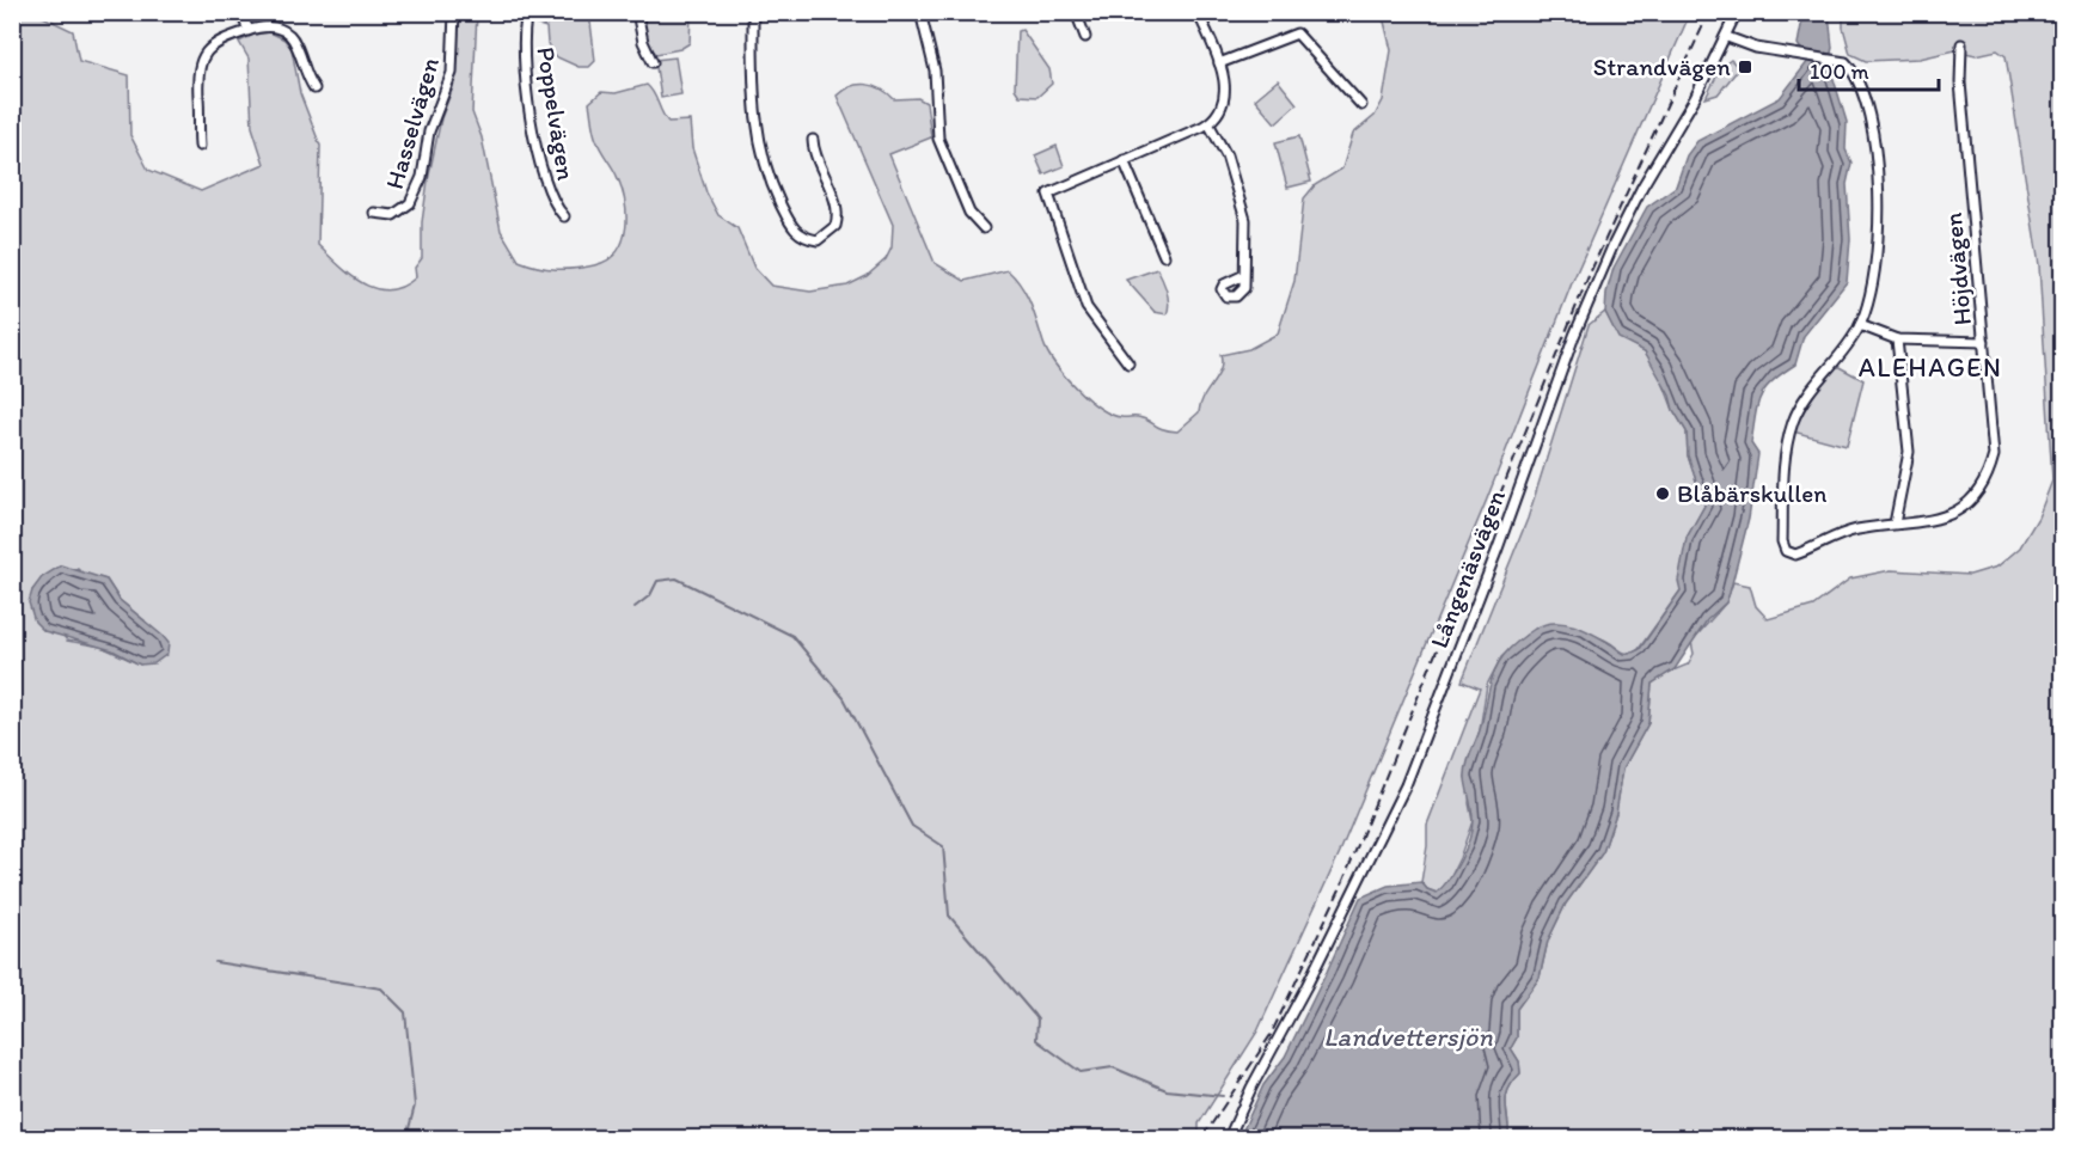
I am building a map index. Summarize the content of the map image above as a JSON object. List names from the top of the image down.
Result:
{
  "streets": {
    "street": [
      "Poppelvägen",
      "Hasselvägen",
      "Höjdvägen",
      "Långenäsvägen"
    ]
  },
  "districts": ["ALEHAGEN"],
  "water": ["Landvettersjön"],
  "places": {
    "transit": ["Strandvägen"],
    "other": ["Blåbärskullen"]
  },
  "scale_bar": "100 m"
}
